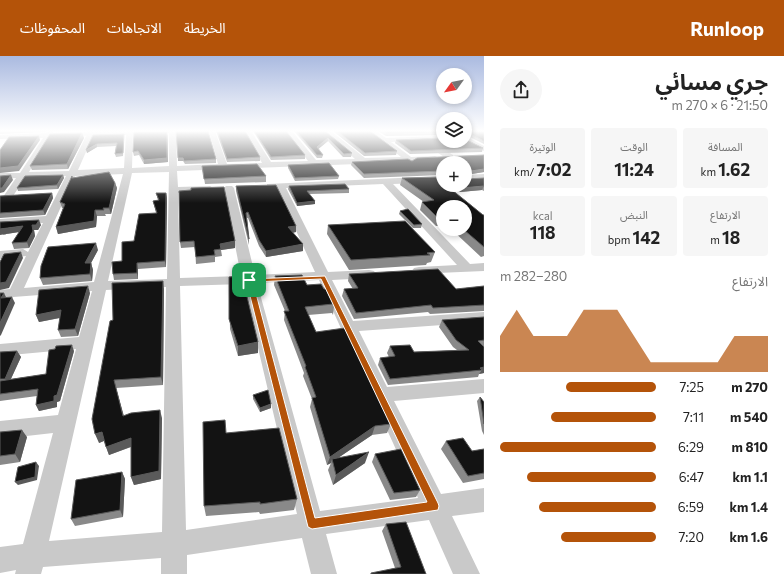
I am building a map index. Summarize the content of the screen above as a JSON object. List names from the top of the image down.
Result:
{
  "north": "bottom left",
  "page": {
    "header": "Runloop",
    "nav": ["الخريطة", "الاتجاهات", "المحفوظات"],
    "heading": ["جري مسائي", "21:50 · 6 × 270 m"],
    "map_buttons": ["+", "−"],
    "stats": [
      ["المسافة", "1.62 km"],
      ["الوقت", "11:24"],
      ["الوتيرة", "7:02 /km"],
      ["الارتفاع", "18 m"],
      ["النبض", "142 bpm"],
      ["kcal", "118"]
    ],
    "chart": ["الارتفاع", "280–282 m"],
    "list": [
      {
        "name": "270 m",
        "note": "7:25"
      },
      {
        "name": "540 m",
        "note": "7:11"
      },
      {
        "name": "810 m",
        "note": "6:29"
      },
      {
        "name": "1.1 km",
        "note": "6:47"
      },
      {
        "name": "1.4 km",
        "note": "6:59"
      },
      {
        "name": "1.6 km",
        "note": "7:20"
      }
    ]
  }
}
